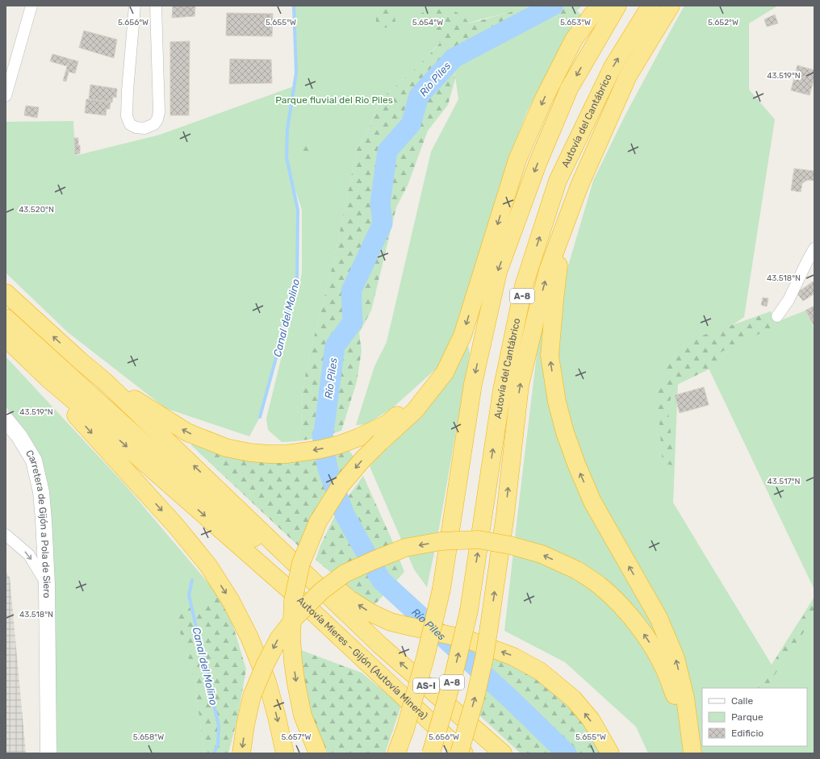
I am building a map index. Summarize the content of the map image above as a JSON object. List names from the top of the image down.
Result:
{
  "streets": {
    "highway": [
      "Autovía del Cantábrico",
      "A-8",
      "Autovía Mieres - Gijón (Autovía Minera)",
      "AS-I"
    ],
    "street": ["Carretera de Gijón a Pola de Siero"]
  },
  "water": ["Río Piles", "Canal del Molino"],
  "parks": ["Parque fluvial del Rio Piles"],
  "legend": ["Calle", "Parque", "Edificio"],
  "coordinates": [
    "5.656°W",
    "5.655°W",
    "5.654°W",
    "5.653°W",
    "5.652°W",
    "43.519°N",
    "43.520°N",
    "43.518°N",
    "43.517°N",
    "5.658°W",
    "5.657°W"
  ]
}
